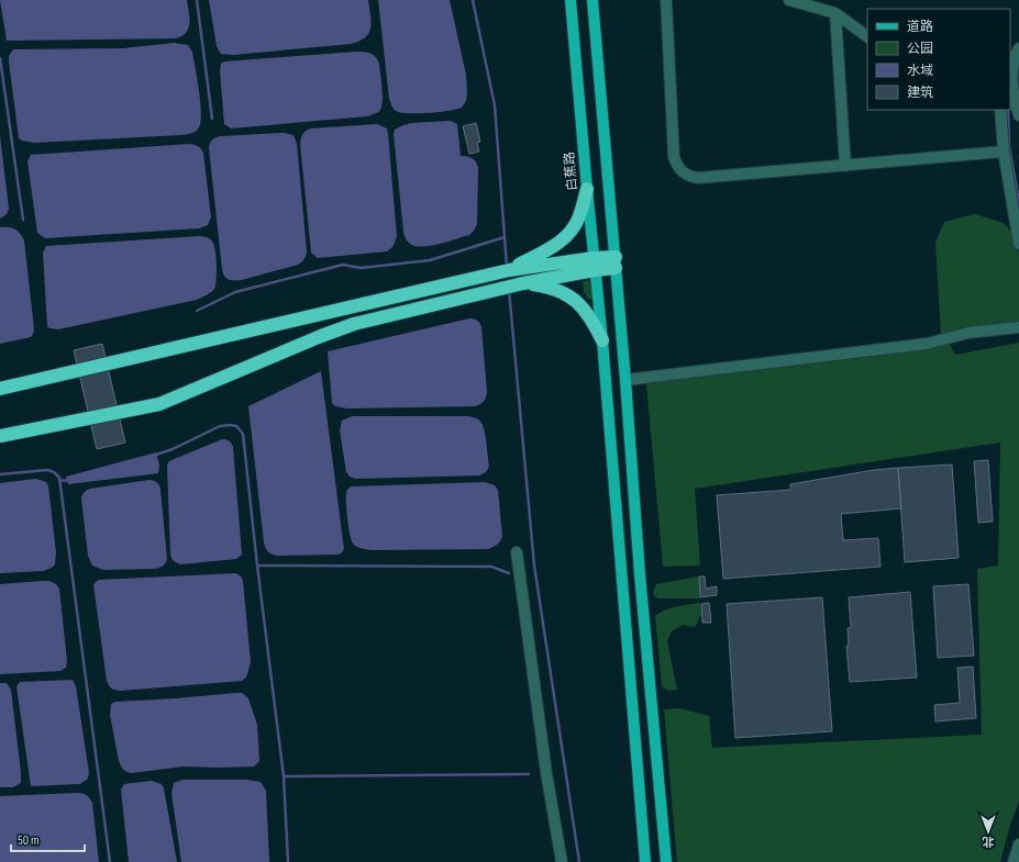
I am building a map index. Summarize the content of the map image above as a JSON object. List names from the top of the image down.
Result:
{
  "streets": {
    "main road": ["白蕉路"]
  },
  "legend": [
    "道路",
    "公园",
    "水域",
    "建筑"
  ],
  "scale_bar": "50 m",
  "north": "bottom"
}
